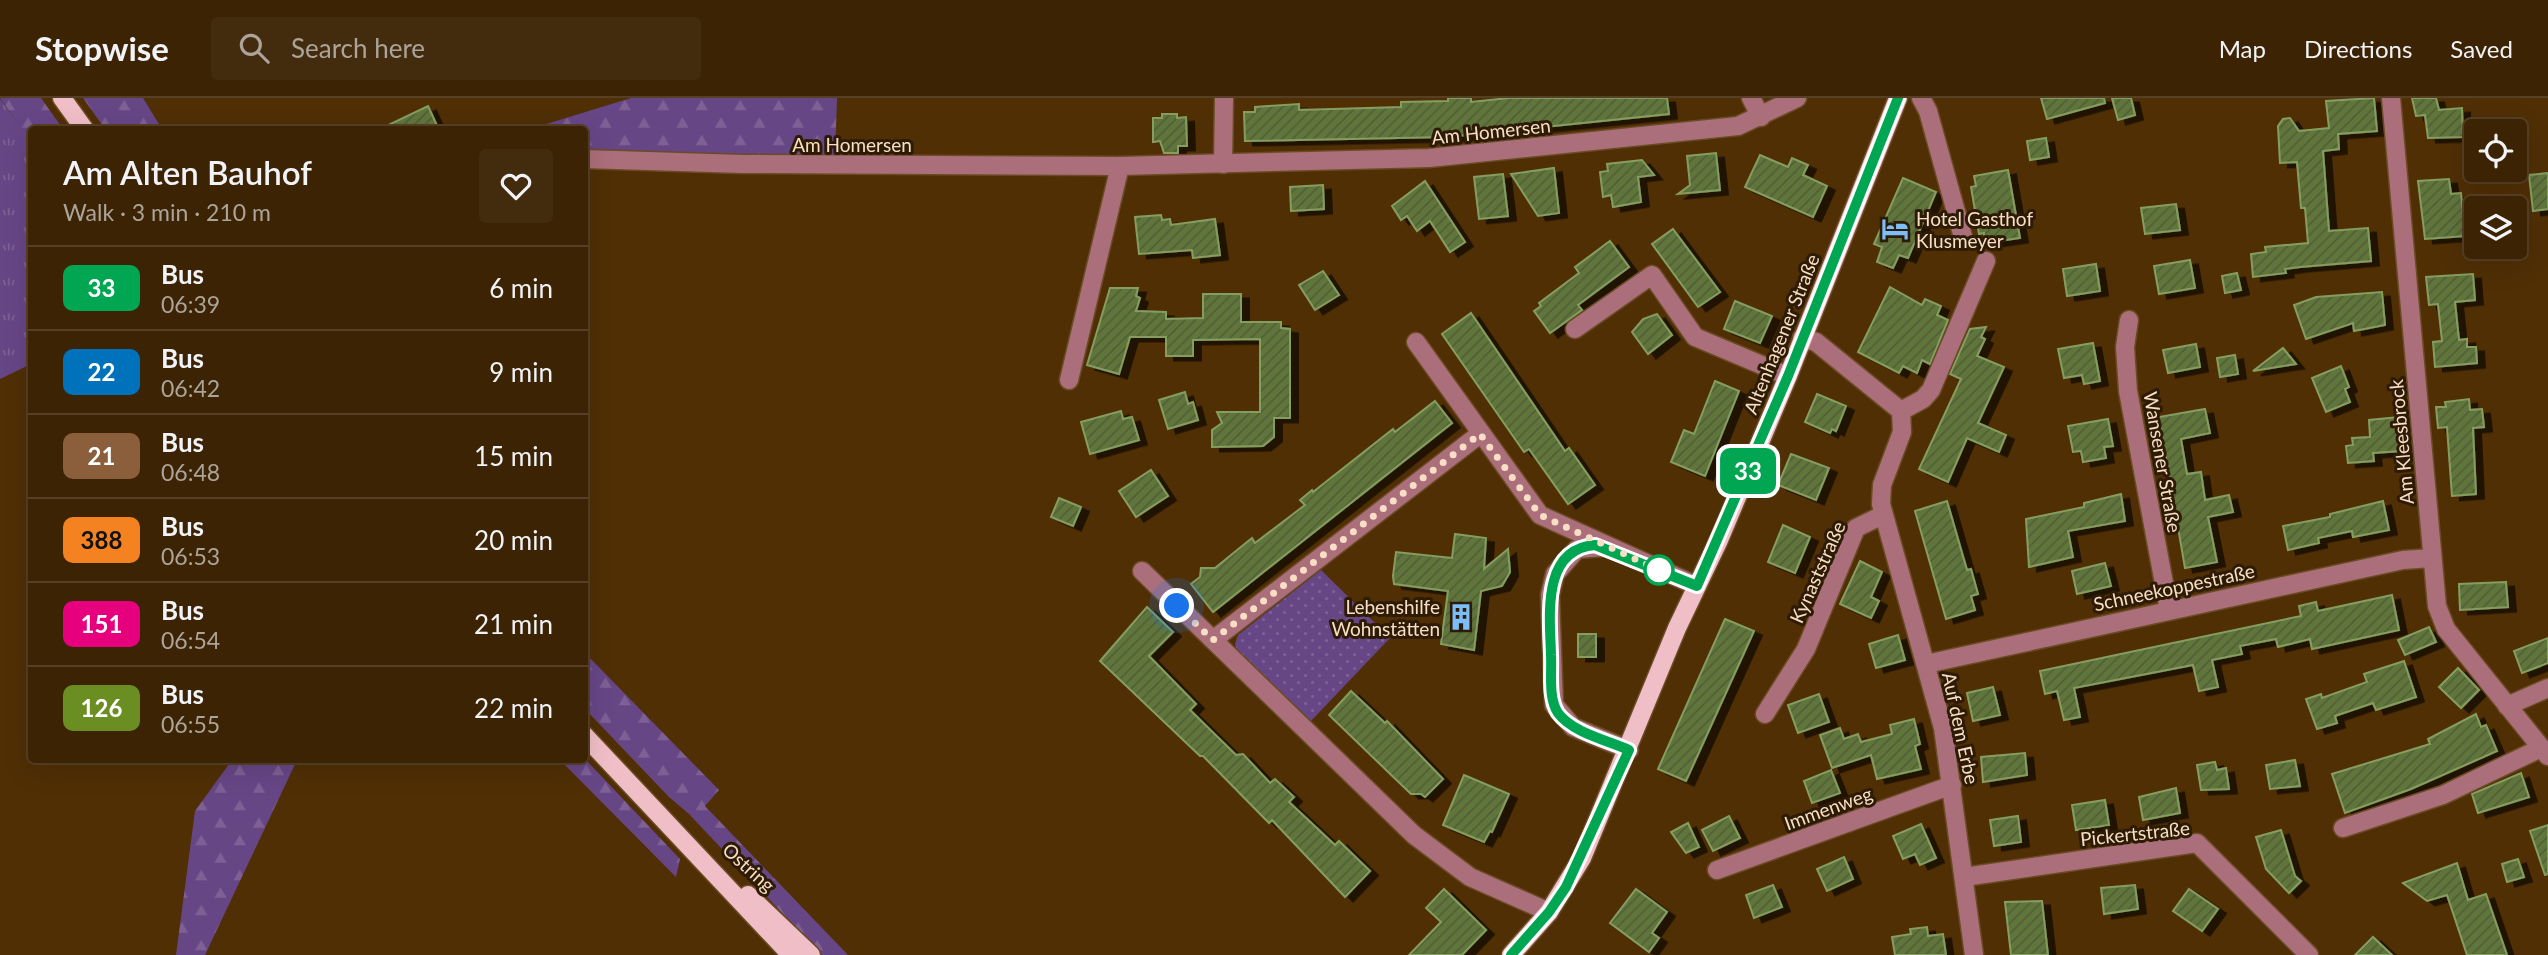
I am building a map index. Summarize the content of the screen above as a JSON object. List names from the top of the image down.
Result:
{
  "streets": {
    "main road": ["Altenhagener Straße", "Ostring"],
    "street": [
      "Am Homersen",
      "Am Kleesbrock",
      "Wansener Straße",
      "Kynaststraße",
      "Schneekoppestraße",
      "Auf dem Erbe",
      "Immenweg",
      "Pickertstraße"
    ]
  },
  "crossings": [
    ["Am Kleesbrock", "Schneekoppestraße"],
    ["Wansener Straße", "Schneekoppestraße"],
    ["Kynaststraße", "Auf dem Erbe"],
    ["Schneekoppestraße", "Auf dem Erbe"],
    ["Auf dem Erbe", "Immenweg"],
    ["Auf dem Erbe", "Pickertstraße"]
  ],
  "places": {
    "hotel": ["Hotel Gasthof Klusmeyer"],
    "building": ["Lebenshilfe Wohnstätten"]
  },
  "lines": ["bus line 33"],
  "page": {
    "header": "Stopwise",
    "search": "Search here",
    "nav": ["Map", "Directions", "Saved"],
    "on_map": "33",
    "heading": ["Am Alten Bauhof", "Walk · 3 min · 210 m"],
    "list": [
      {
        "mark": "33",
        "name": "Bus",
        "note": "06:39",
        "value": "6 min"
      },
      {
        "mark": "22",
        "name": "Bus",
        "note": "06:42",
        "value": "9 min"
      },
      {
        "mark": "21",
        "name": "Bus",
        "note": "06:48",
        "value": "15 min"
      },
      {
        "mark": "388",
        "name": "Bus",
        "note": "06:53",
        "value": "20 min"
      },
      {
        "mark": "151",
        "name": "Bus",
        "note": "06:54",
        "value": "21 min"
      },
      {
        "mark": "126",
        "name": "Bus",
        "note": "06:55",
        "value": "22 min"
      }
    ]
  }
}
